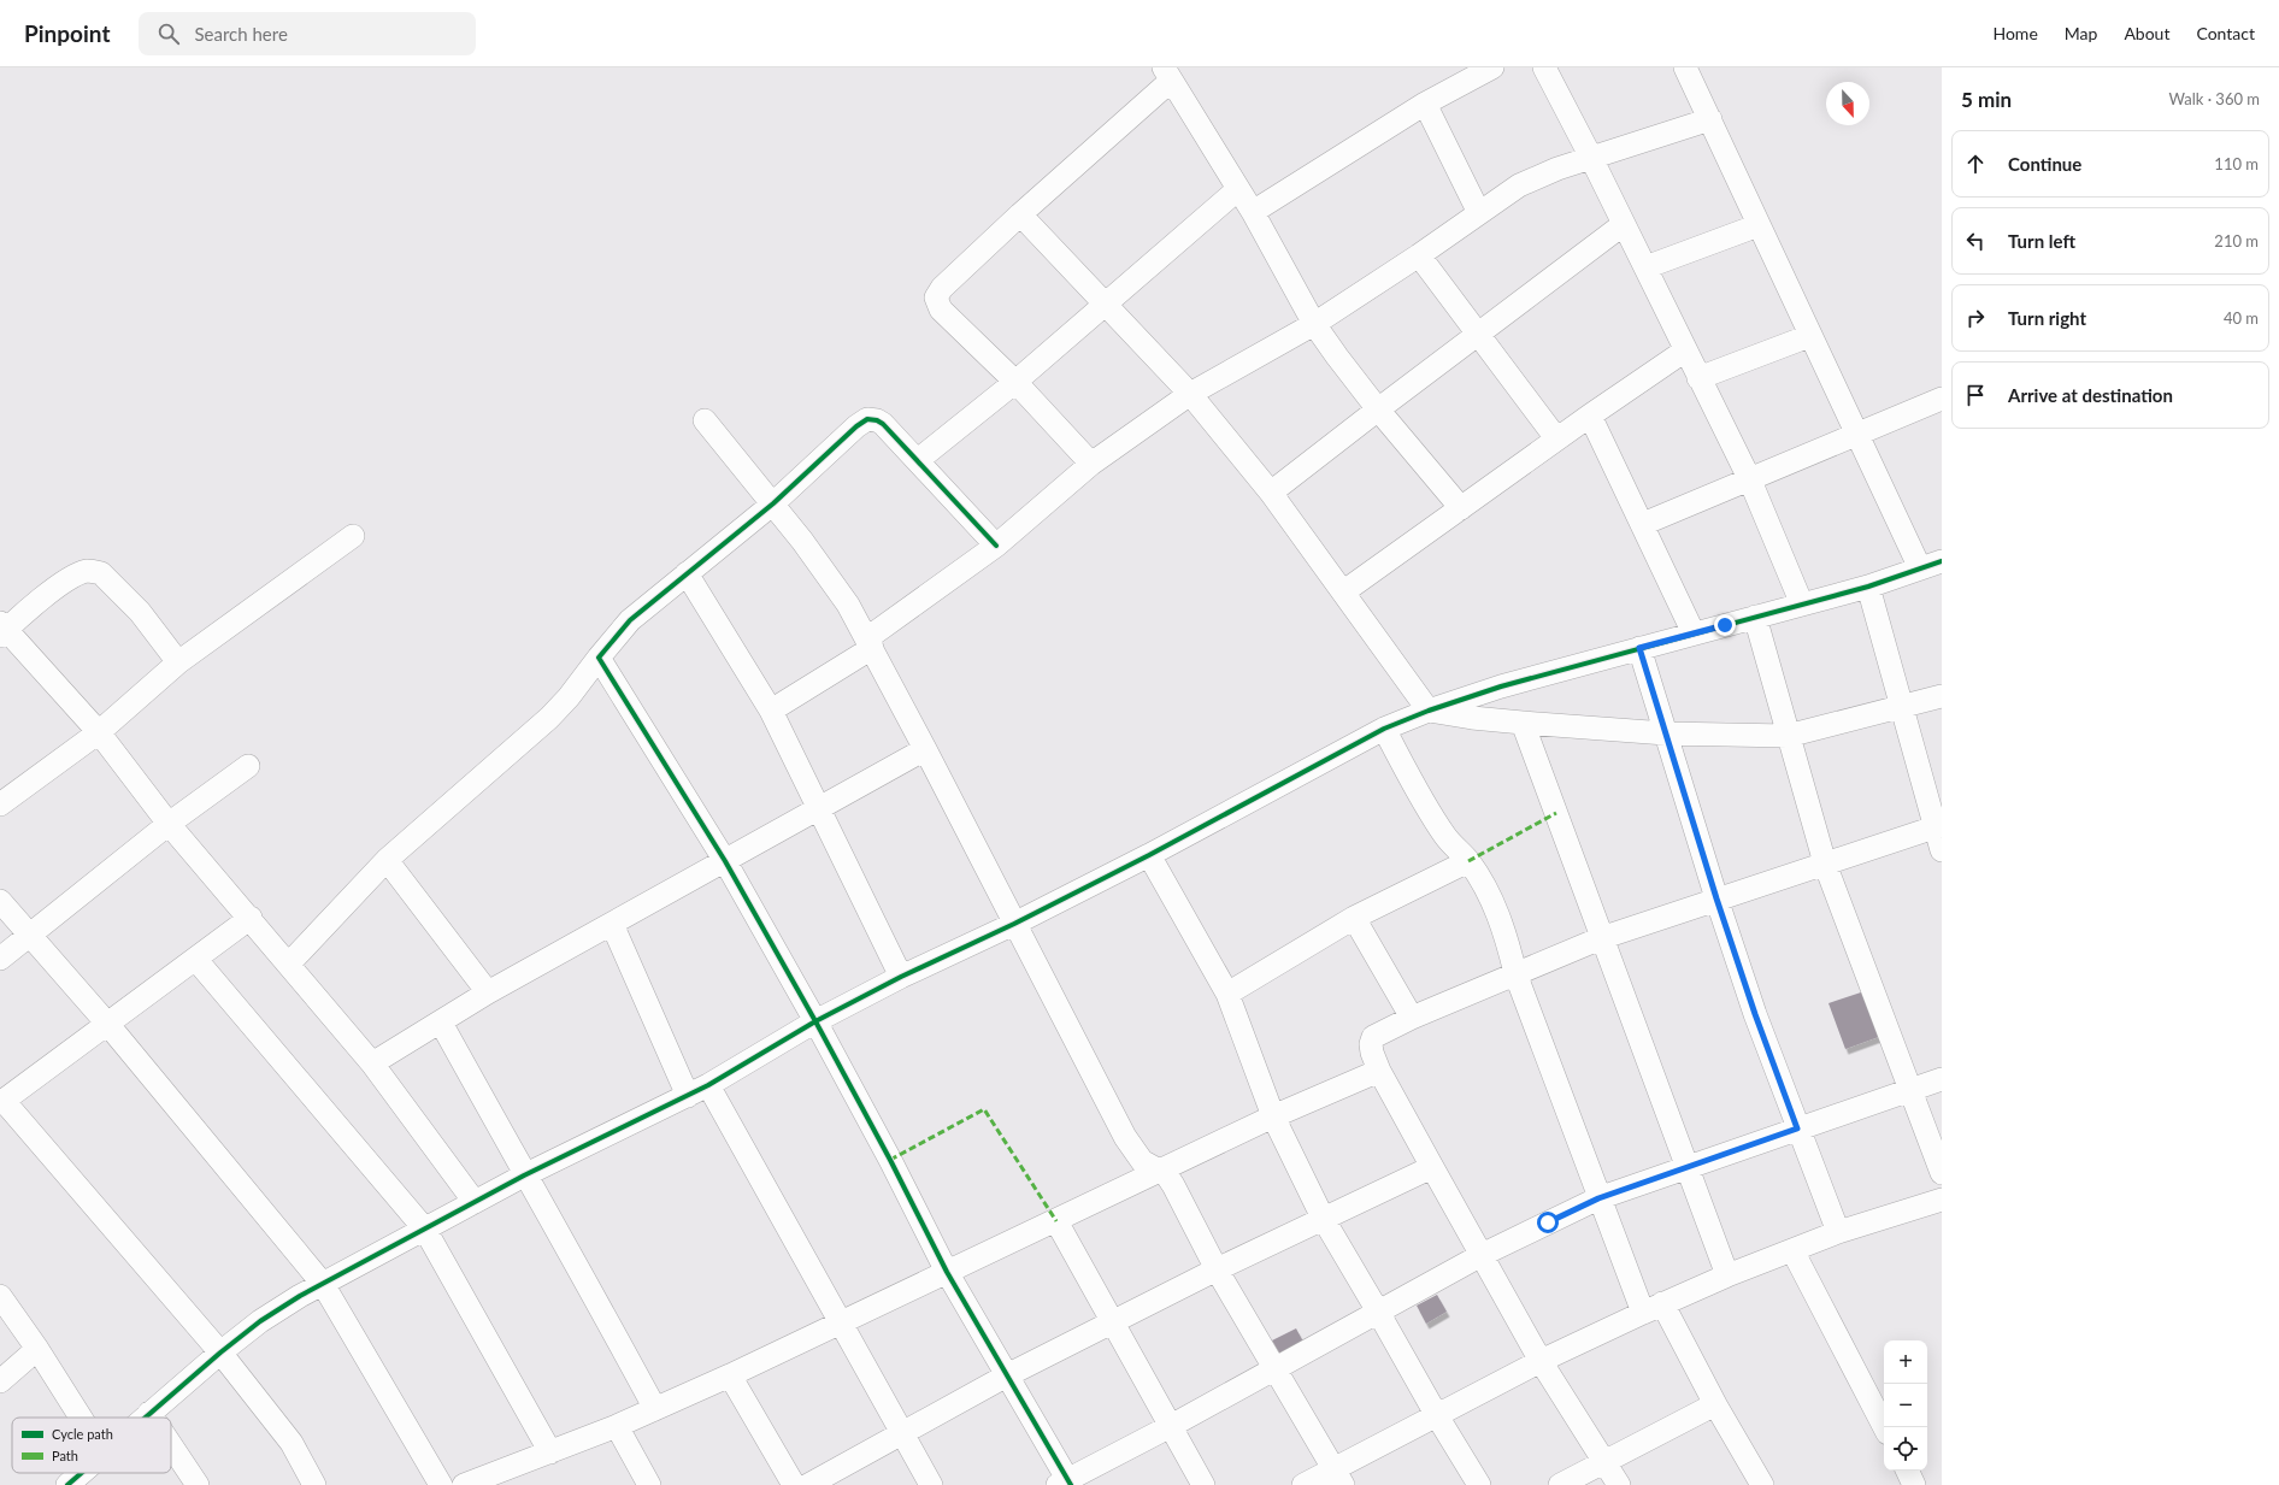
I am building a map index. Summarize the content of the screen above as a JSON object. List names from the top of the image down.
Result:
{
  "legend": ["Cycle path", "Path"],
  "north": "bottom",
  "page": {
    "header": "Pinpoint",
    "search": "Search here",
    "nav": [
      "Home",
      "Map",
      "About",
      "Contact"
    ],
    "heading": ["5 min", "Walk · 360 m"],
    "list": [
      ["Continue", "110 m"],
      ["Turn left", "210 m"],
      ["Turn right", "40 m"],
      "Arrive at destination"
    ],
    "map_buttons": ["+", "−"]
  }
}
